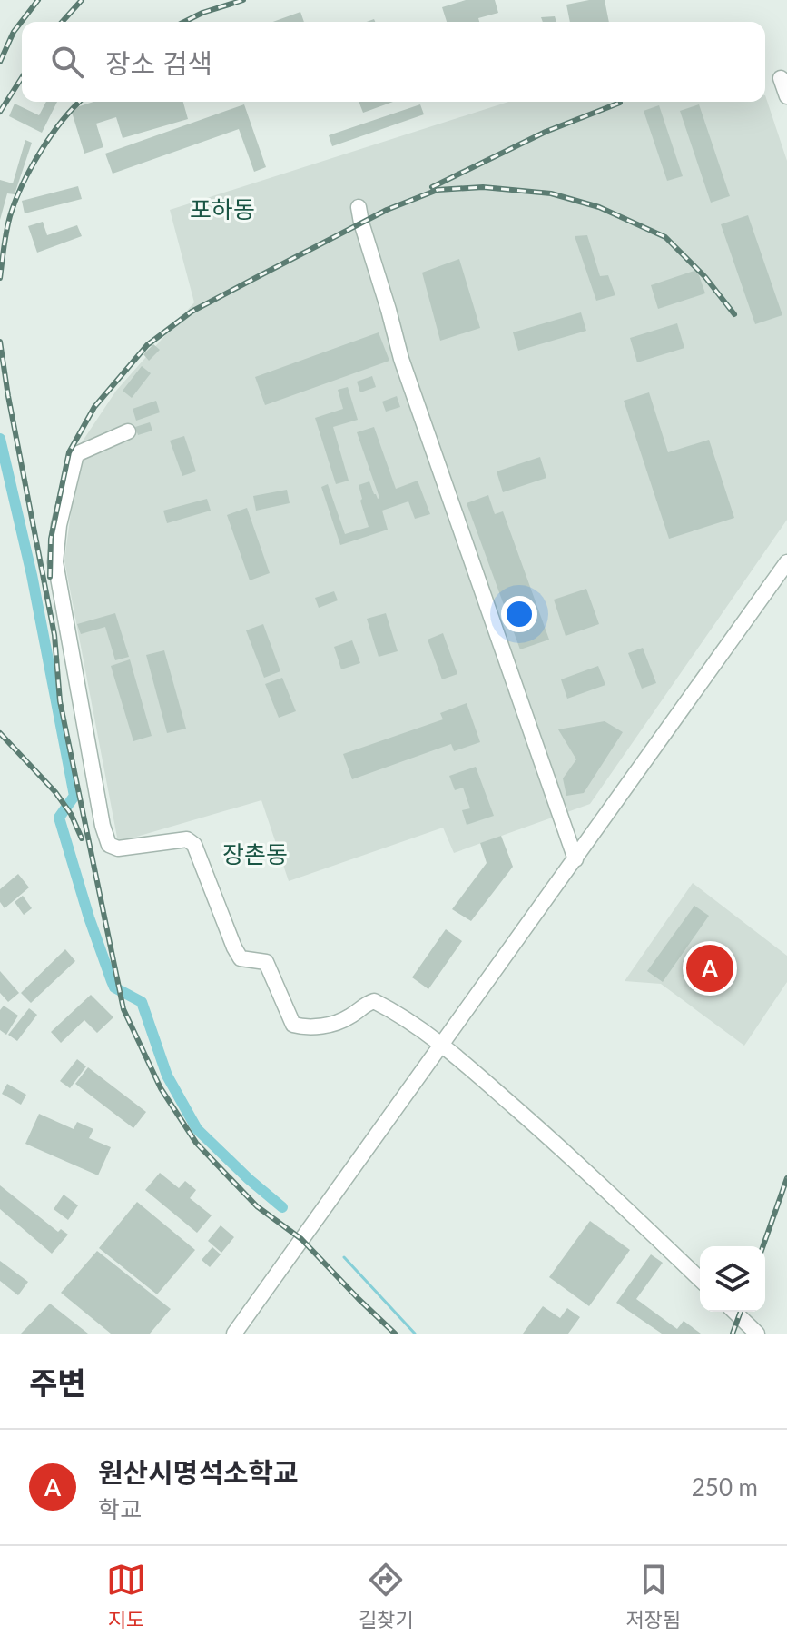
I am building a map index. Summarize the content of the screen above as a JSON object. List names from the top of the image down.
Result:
{
  "districts": ["포하동", "장촌동"],
  "page": {
    "search": "장소 검색",
    "pins": "A",
    "heading": "주변",
    "list": [
      {
        "mark": "A",
        "name": "원산시명석소학교",
        "note": "학교",
        "value": "250 m"
      }
    ],
    "nav": ["지도", "길찾기", "저장됨"]
  }
}
